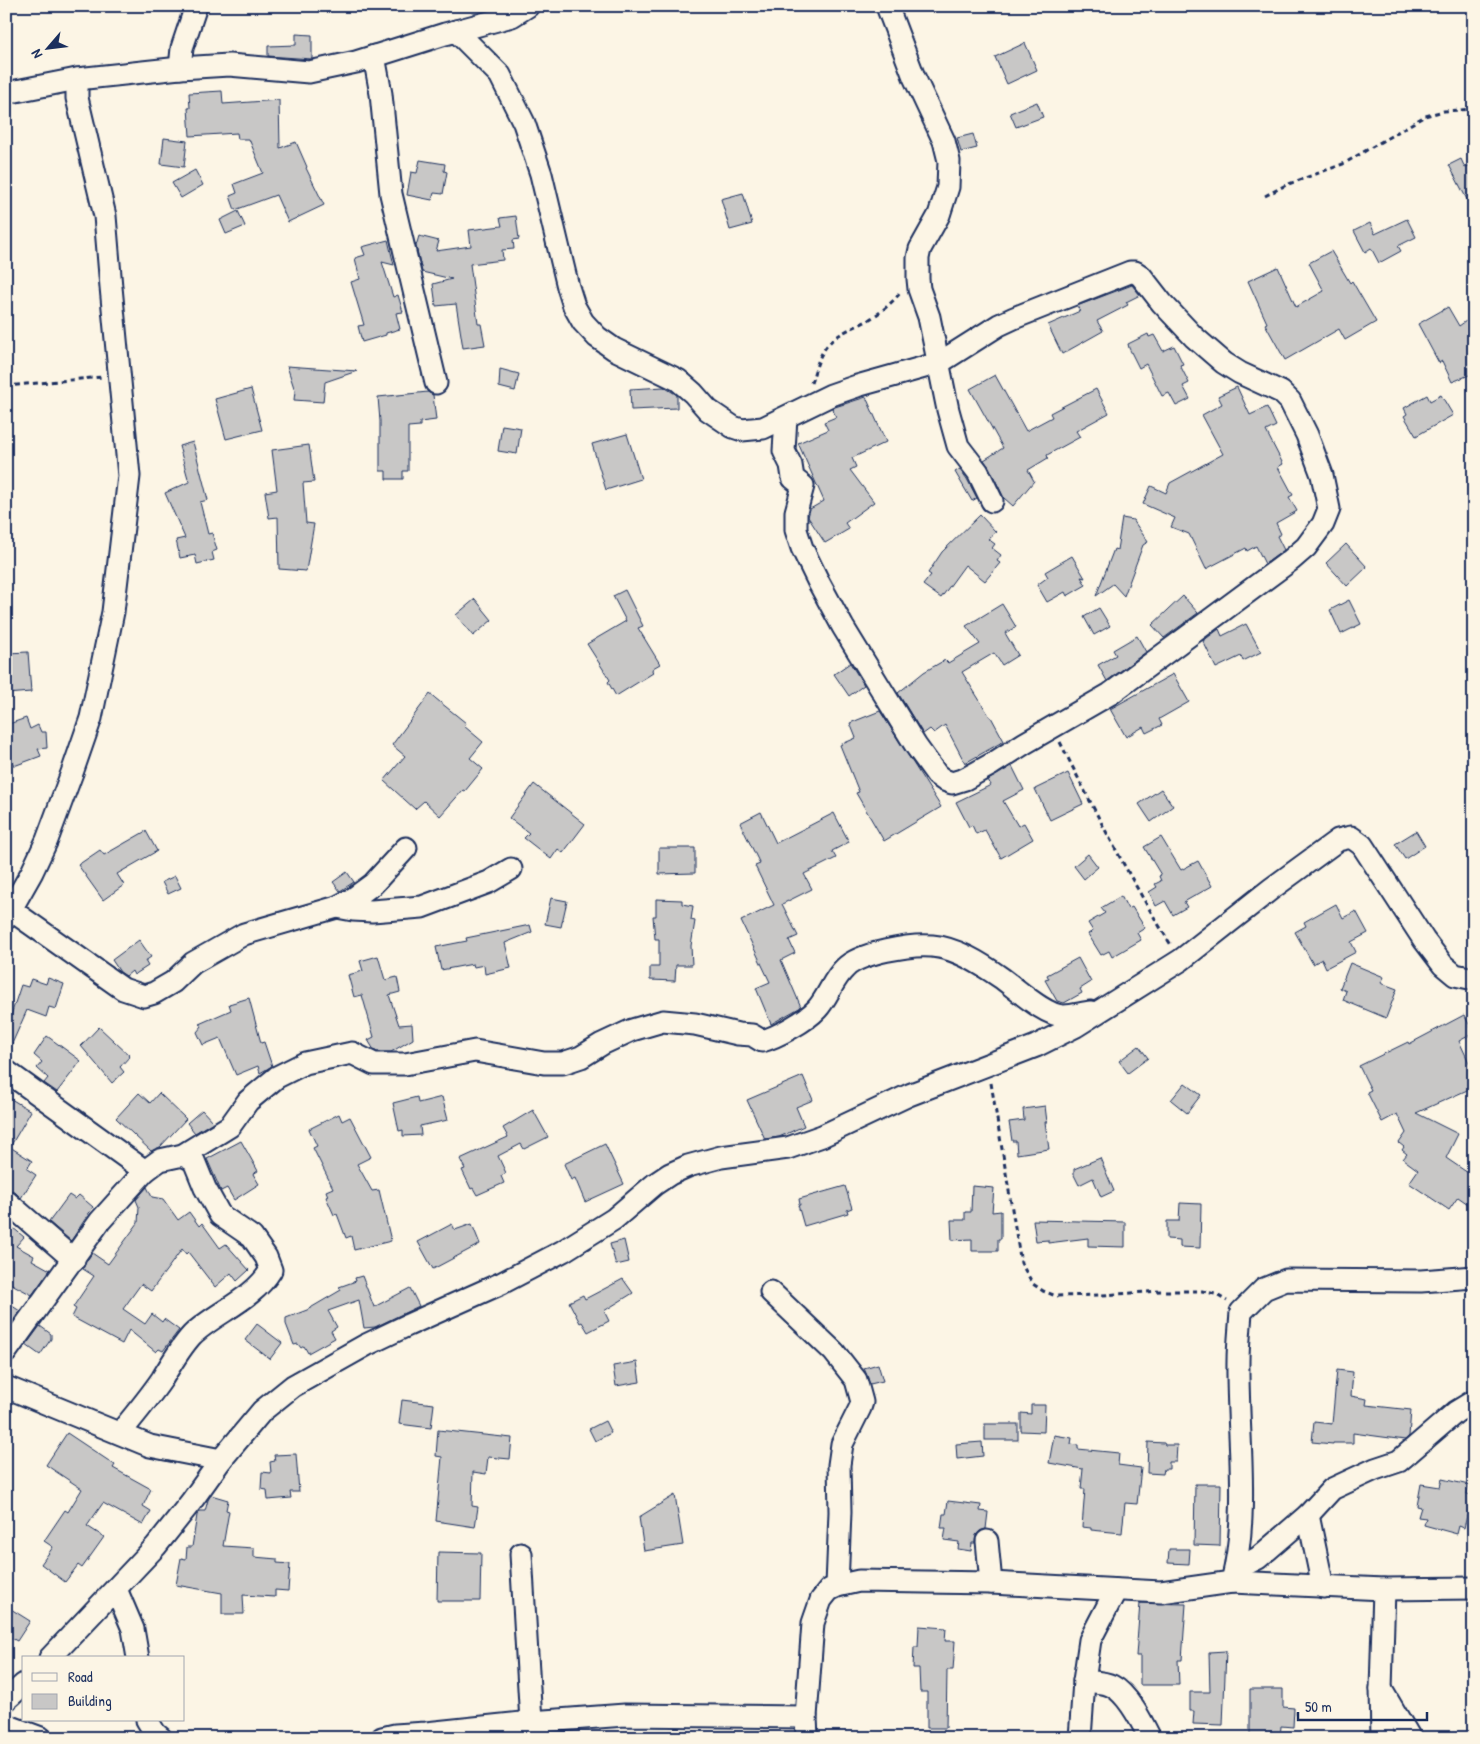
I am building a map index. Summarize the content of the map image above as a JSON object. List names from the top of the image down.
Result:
{
  "legend": ["Road", "Building"],
  "scale_bar": "50 m",
  "north": "bottom left"
}
